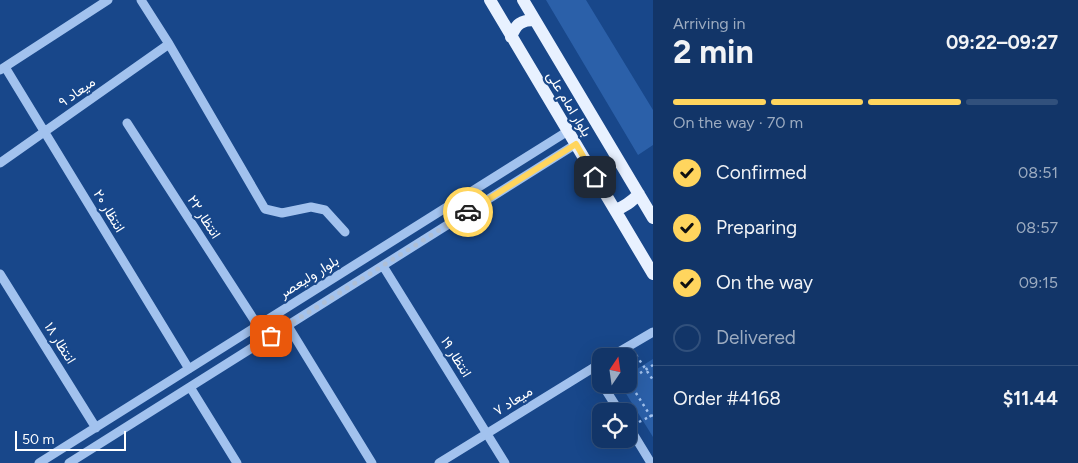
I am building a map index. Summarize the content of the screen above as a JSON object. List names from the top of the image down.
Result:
{
  "streets": {
    "main road": ["بلوار امام علی"],
    "street": [
      "میعاد ۹",
      "انتظار ۲۰",
      "انتظار ۲۲",
      "بلوار ولیعصر",
      "انتظار ۱۸",
      "انتظار ۱۹",
      "میعاد ۷"
    ]
  },
  "crossings": [
    ["میعاد ۹", "انتظار ۲۰"],
    ["بلوار امام علی", "بلوار ولیعصر"],
    ["انتظار ۲۰", "بلوار ولیعصر"],
    ["انتظار ۲۲", "بلوار ولیعصر"],
    ["بلوار ولیعصر", "انتظار ۱۸"],
    ["انتظار ۱۹", "میعاد ۷"]
  ],
  "scale_bar": "50 m",
  "north": "top",
  "page": {
    "heading": ["2 min", "Arriving in", "09:22–09:27"],
    "panel": ["Order #4168", "$11.44"],
    "bar": "On the way · 70 m",
    "list": [
      ["Confirmed", "08:51"],
      ["Preparing", "08:57"],
      ["On the way", "09:15"],
      "Delivered"
    ],
    "scale": "50 m"
  }
}
